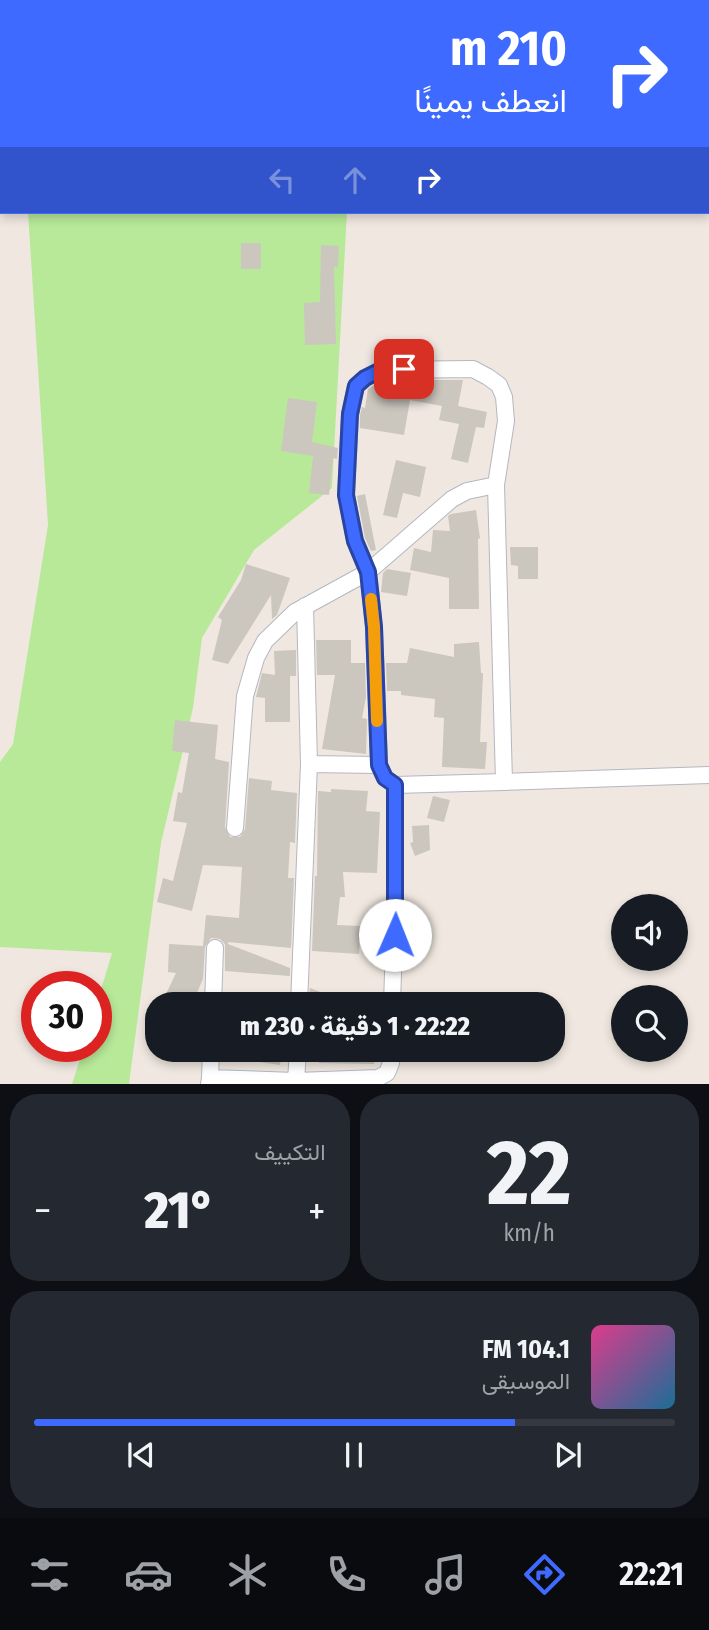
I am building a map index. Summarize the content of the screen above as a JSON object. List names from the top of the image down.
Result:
{
  "page": {
    "turn": ["210 m", "انعطف يمينًا"],
    "limit": "30",
    "trip": "22:22 · 1 دقيقة · 230 m",
    "tile": [
      ["22", "km/h"],
      "التكييف"
    ],
    "heat": ["−", "21°", "+"],
    "song": ["104.1 FM", "الموسيقى"],
    "tabs": "22:21"
  }
}
